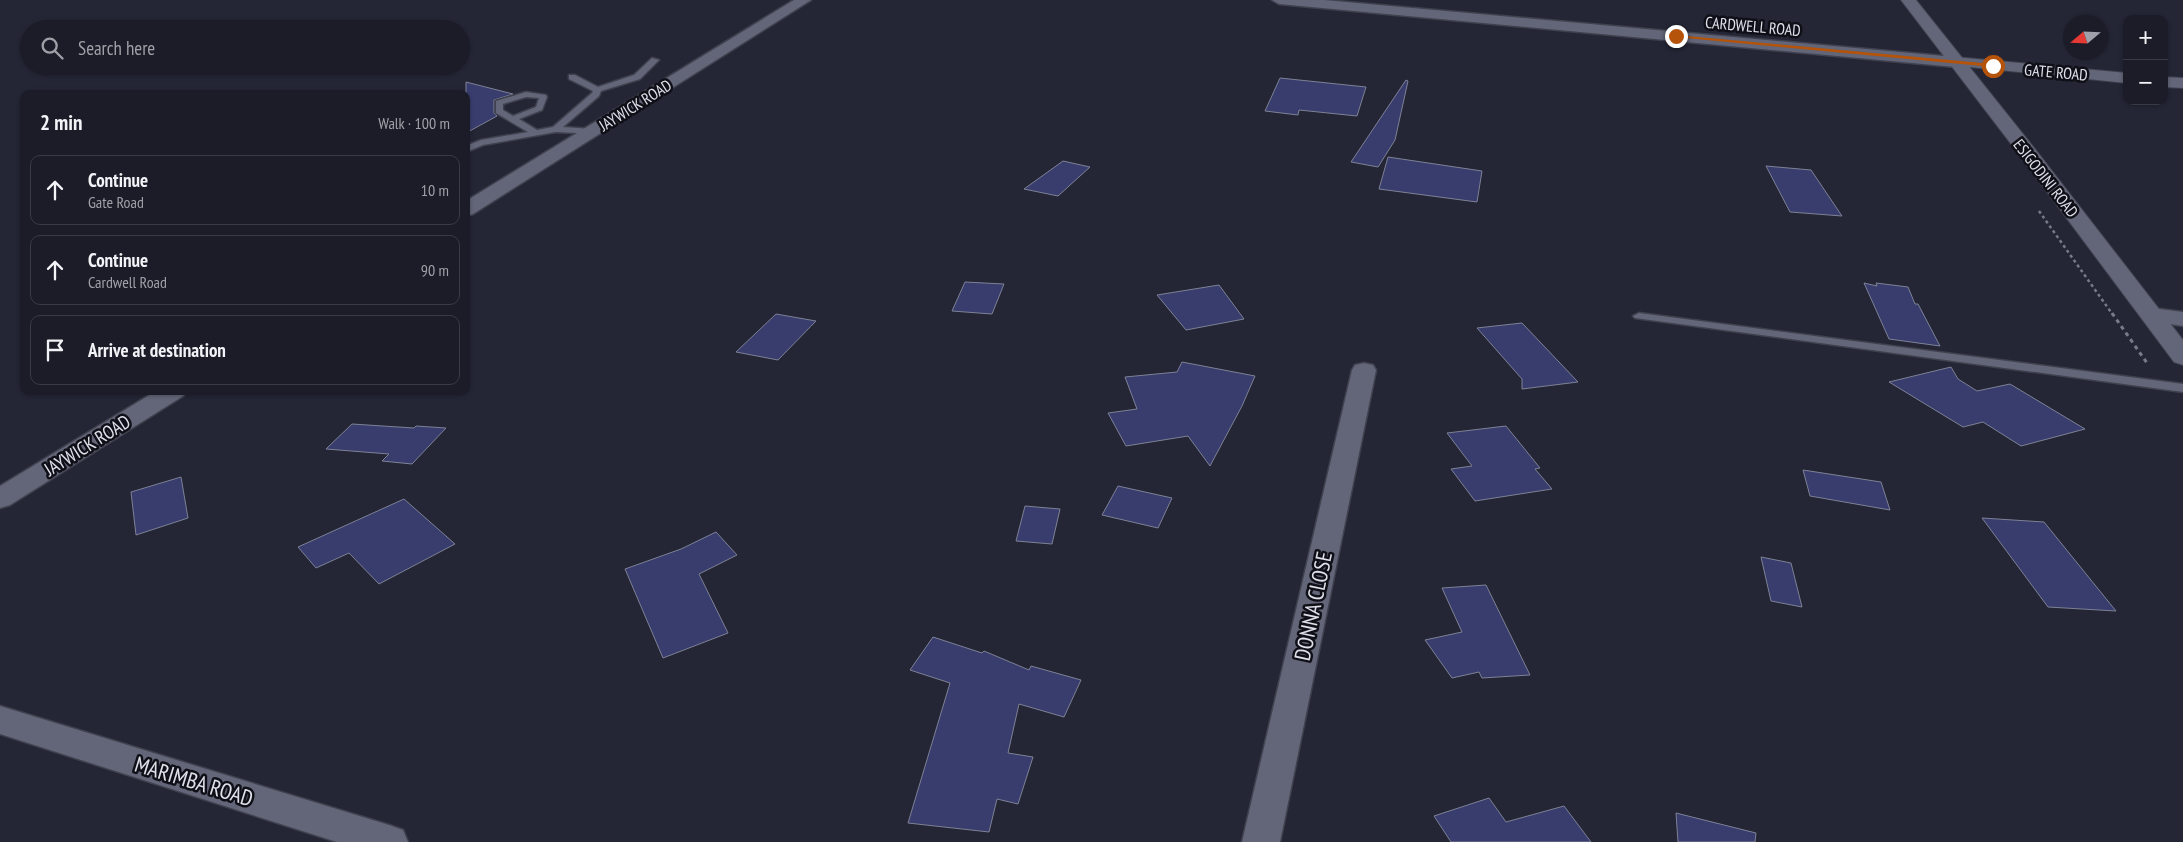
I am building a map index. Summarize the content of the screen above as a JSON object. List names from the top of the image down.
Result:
{
  "streets": {
    "main road": ["GATE ROAD", "ESIGODINI ROAD"],
    "street": [
      "CARDWELL ROAD",
      "JAYWICK ROAD",
      "DONNA CLOSE",
      "MARIMBA ROAD"
    ]
  },
  "crossings": [
    ["CARDWELL ROAD", "GATE ROAD"],
    ["CARDWELL ROAD", "ESIGODINI ROAD"],
    ["GATE ROAD", "ESIGODINI ROAD"]
  ],
  "north": "left",
  "page": {
    "map_buttons": ["+", "−"],
    "search": "Search here",
    "heading": ["2 min", "Walk · 100 m"],
    "list": [
      ["Continue", "Gate Road", "10 m"],
      ["Continue", "Cardwell Road", "90 m"],
      "Arrive at destination"
    ]
  }
}
